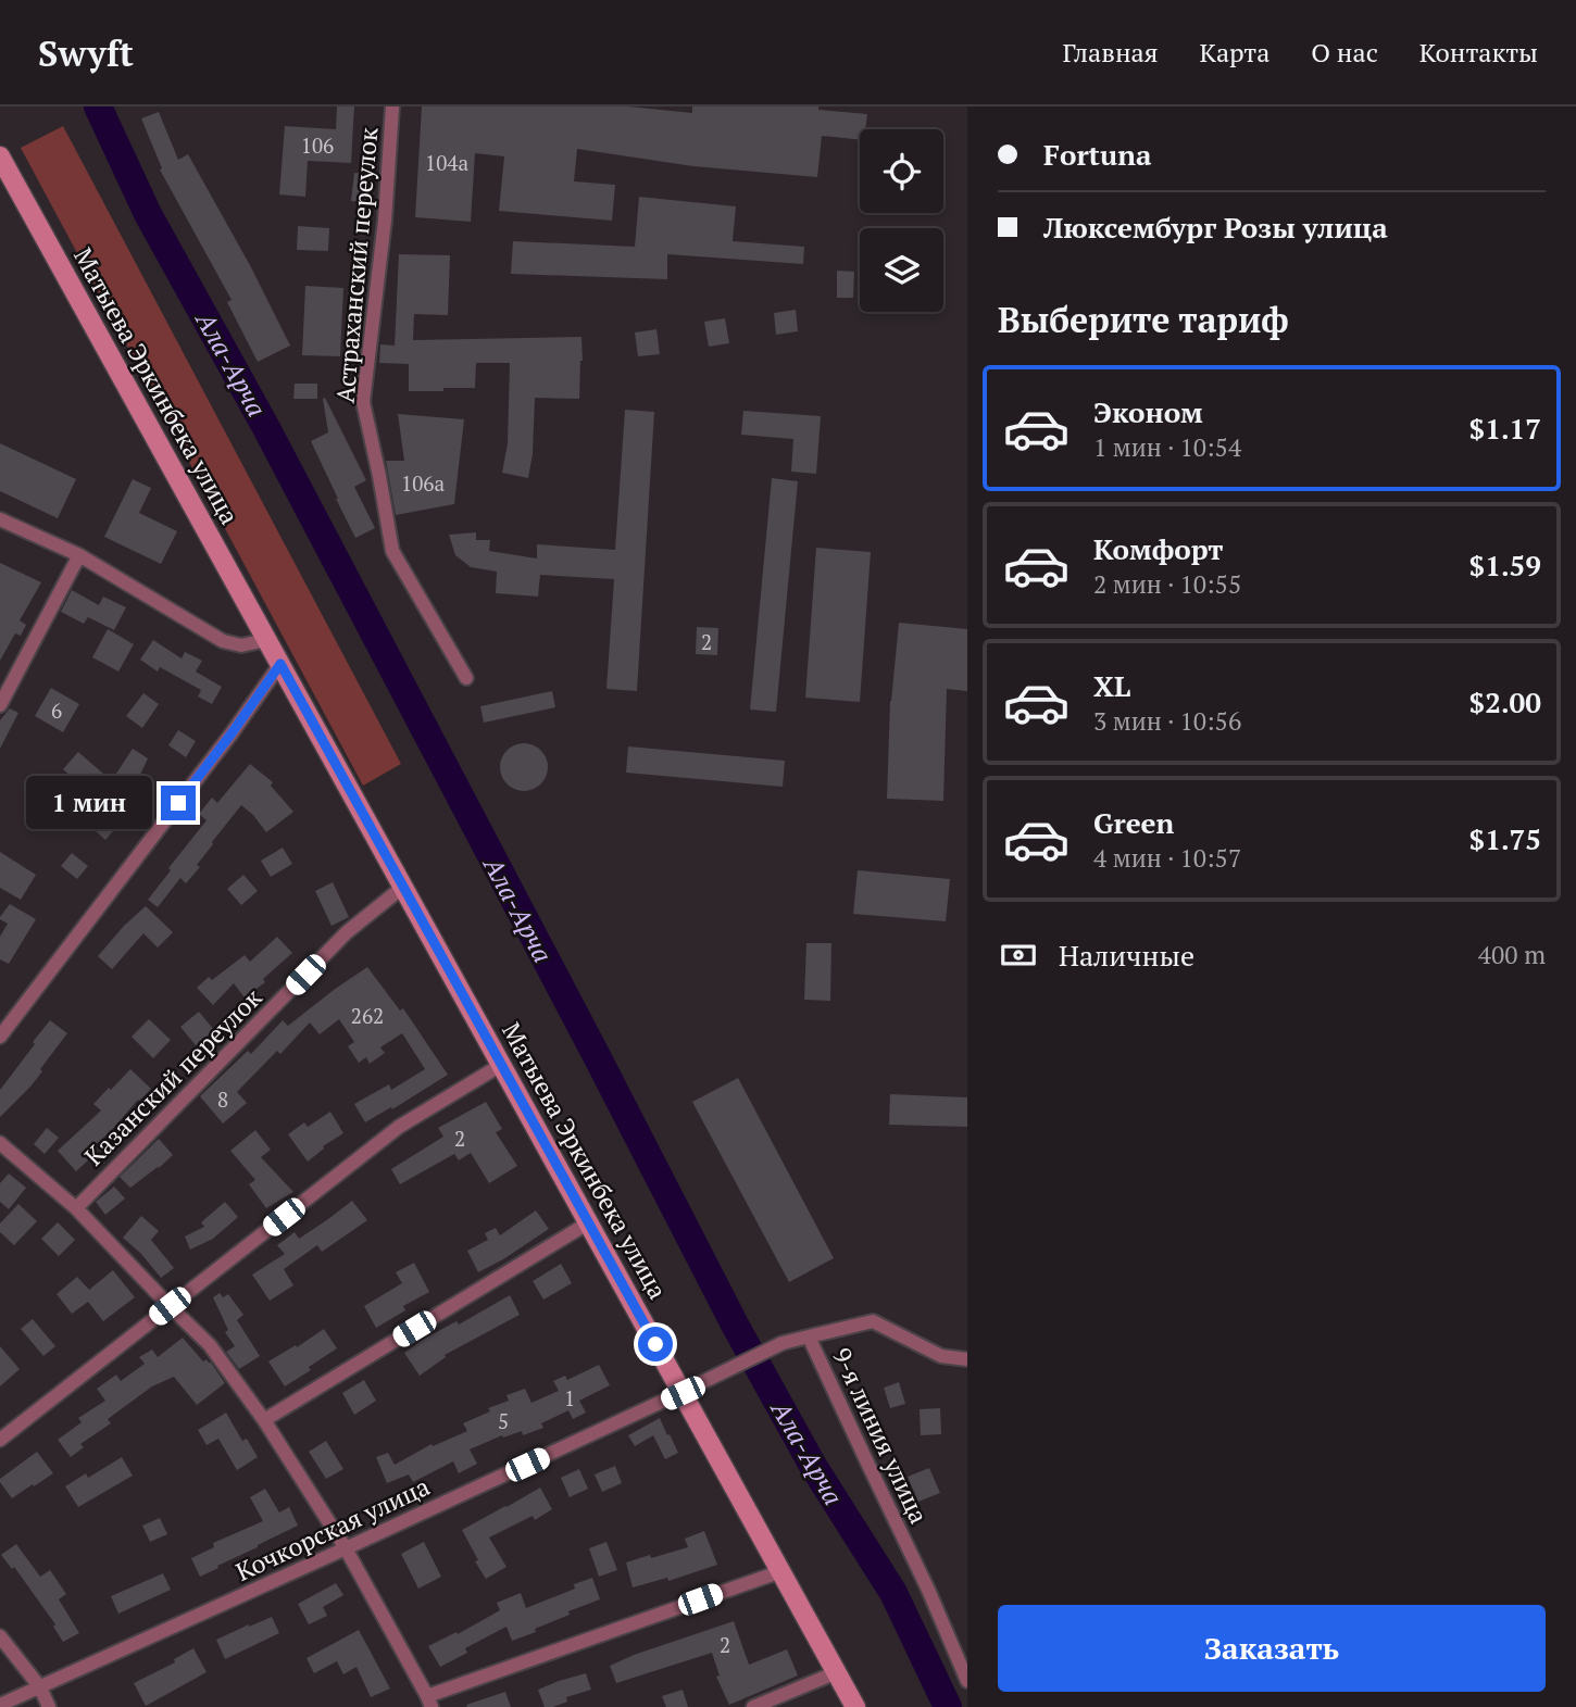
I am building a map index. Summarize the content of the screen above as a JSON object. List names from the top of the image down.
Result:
{
  "streets": {
    "main road": ["Матыева Эркинбека улица"],
    "street": [
      "Астраханский переулок",
      "Казанский переулок",
      "9-я линия улица",
      "Кочкорская улица"
    ]
  },
  "crossings": [
    ["Матыева Эркинбека улица", "Казанский переулок"],
    ["Матыева Эркинбека улица", "9-я линия улица"],
    ["Матыева Эркинбека улица", "Кочкорская улица"],
    ["9-я линия улица", "Кочкорская улица"]
  ],
  "water": ["Ала-Арча"],
  "house_numbers": [
    "106",
    "104a",
    "106a",
    "2",
    "6",
    "262",
    "8",
    "2",
    "1",
    "5",
    "2"
  ],
  "page": {
    "header": "Swyft",
    "nav": [
      "Главная",
      "Карта",
      "О нас",
      "Контакты"
    ],
    "banner": ["Fortuna", "Люксембург Розы улица"],
    "heading": "Выберите тариф",
    "list": [
      {
        "name": "Эконом",
        "note": "1 мин · 10:54",
        "value": "$1.17"
      },
      {
        "name": "Комфорт",
        "note": "2 мин · 10:55",
        "value": "$1.59"
      },
      {
        "name": "XL",
        "note": "3 мин · 10:56",
        "value": "$2.00"
      },
      {
        "name": "Green",
        "note": "4 мин · 10:57",
        "value": "$1.75"
      }
    ],
    "bubble": "1 мин",
    "pay": ["Наличные", "400 m"],
    "buttons": "Заказать"
  }
}
